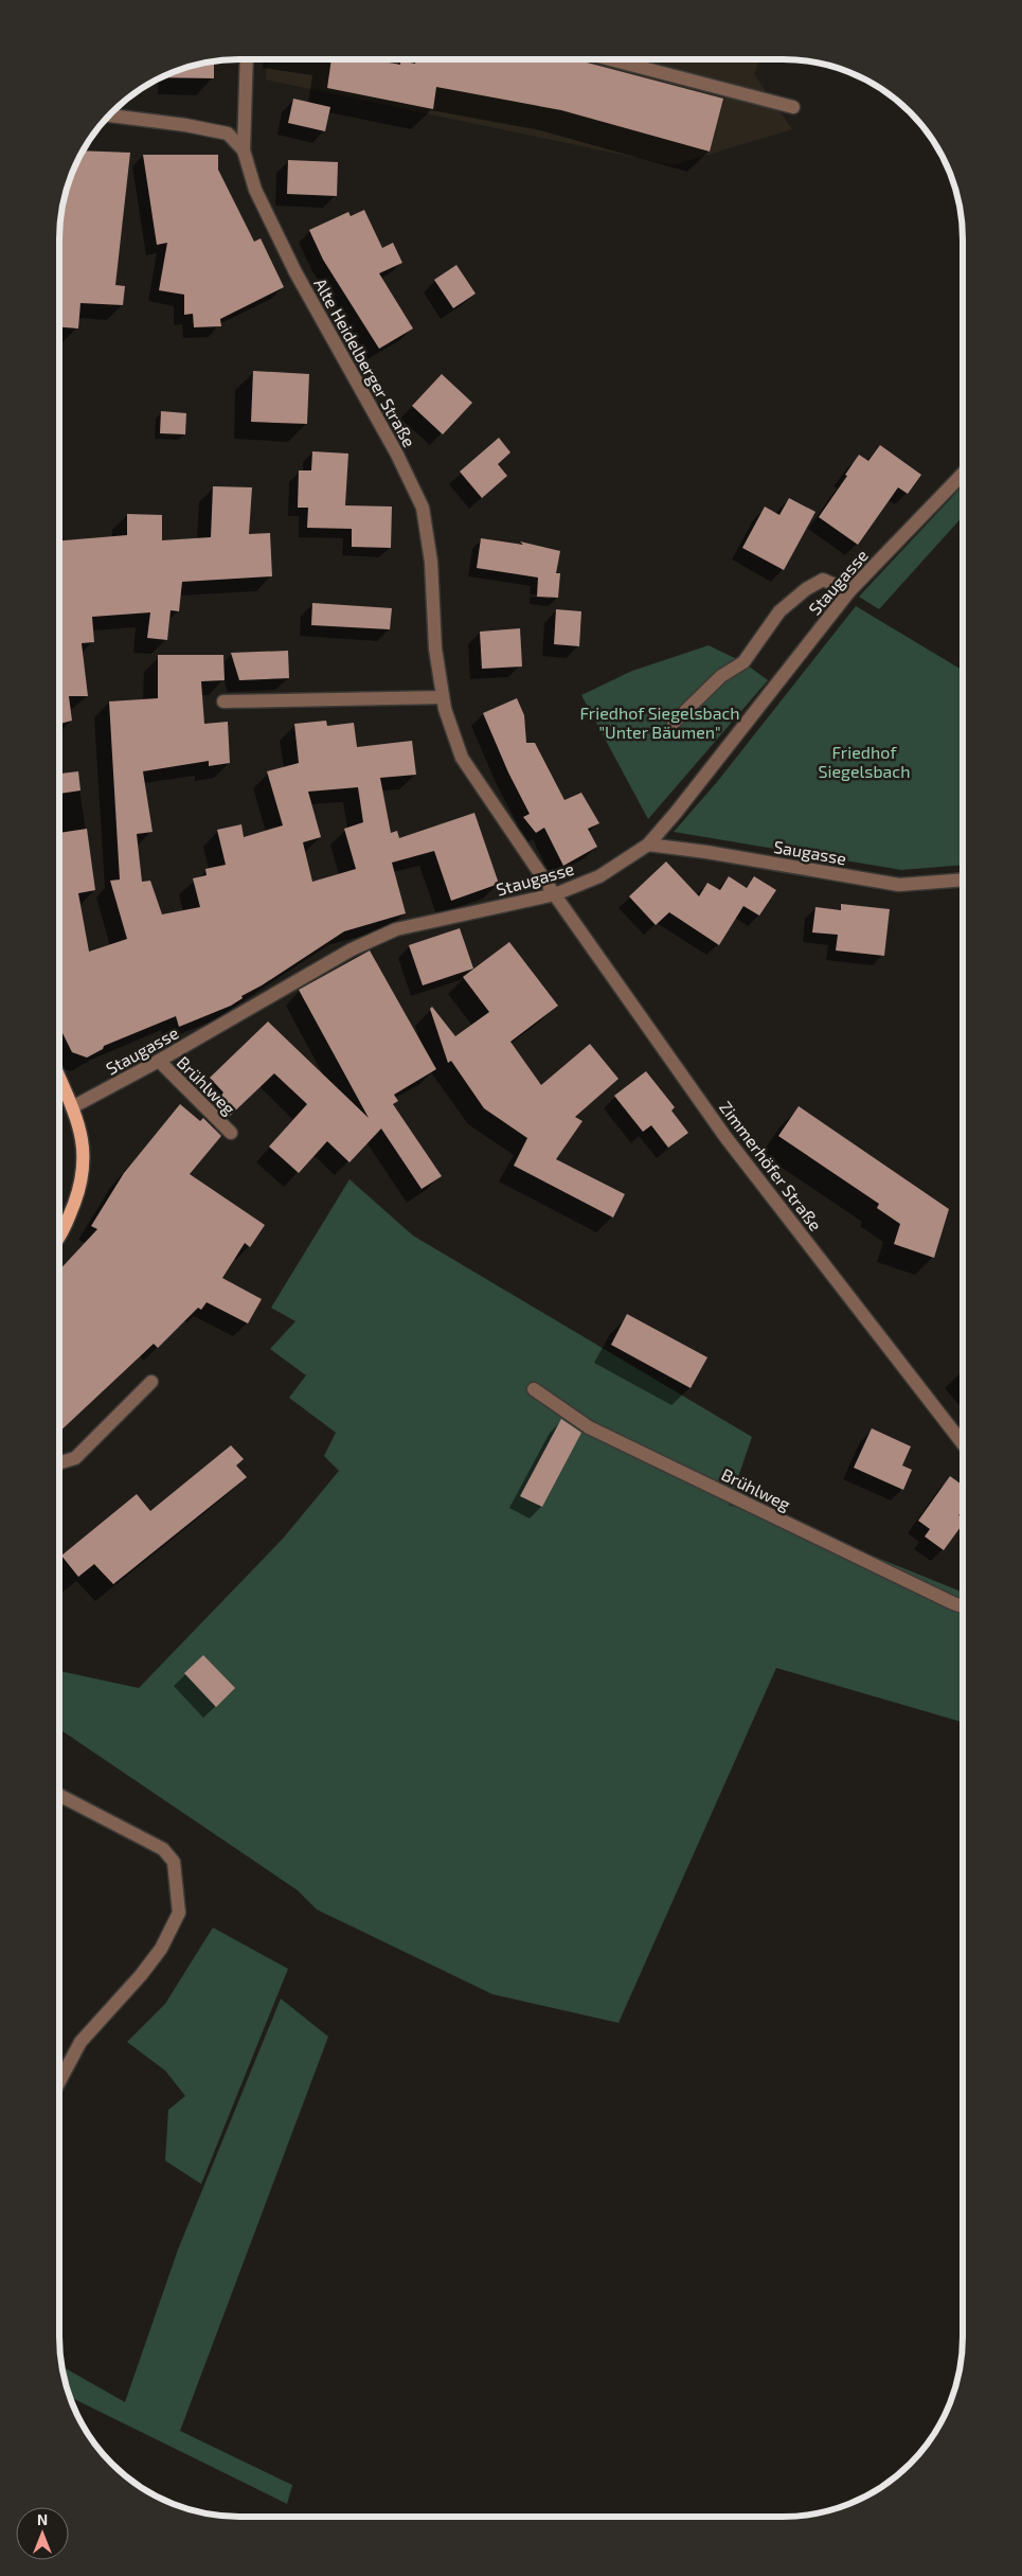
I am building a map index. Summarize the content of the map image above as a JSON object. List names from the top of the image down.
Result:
{
  "streets": {
    "street": [
      "Alte Heidelberger Straße",
      "Staugasse",
      "Saugasse",
      "Brühlweg",
      "Zimmerhöfer Straße"
    ]
  },
  "crossings": [
    ["Alte Heidelberger Straße", "Staugasse"],
    ["Alte Heidelberger Straße", "Zimmerhöfer Straße"],
    ["Staugasse", "Saugasse"],
    ["Staugasse", "Brühlweg"],
    ["Staugasse", "Zimmerhöfer Straße"]
  ],
  "parks": ["Friedhof Siegelsbach \"Unter Bäumen\"", "Friedhof Siegelsbach"],
  "north": "top"
}
